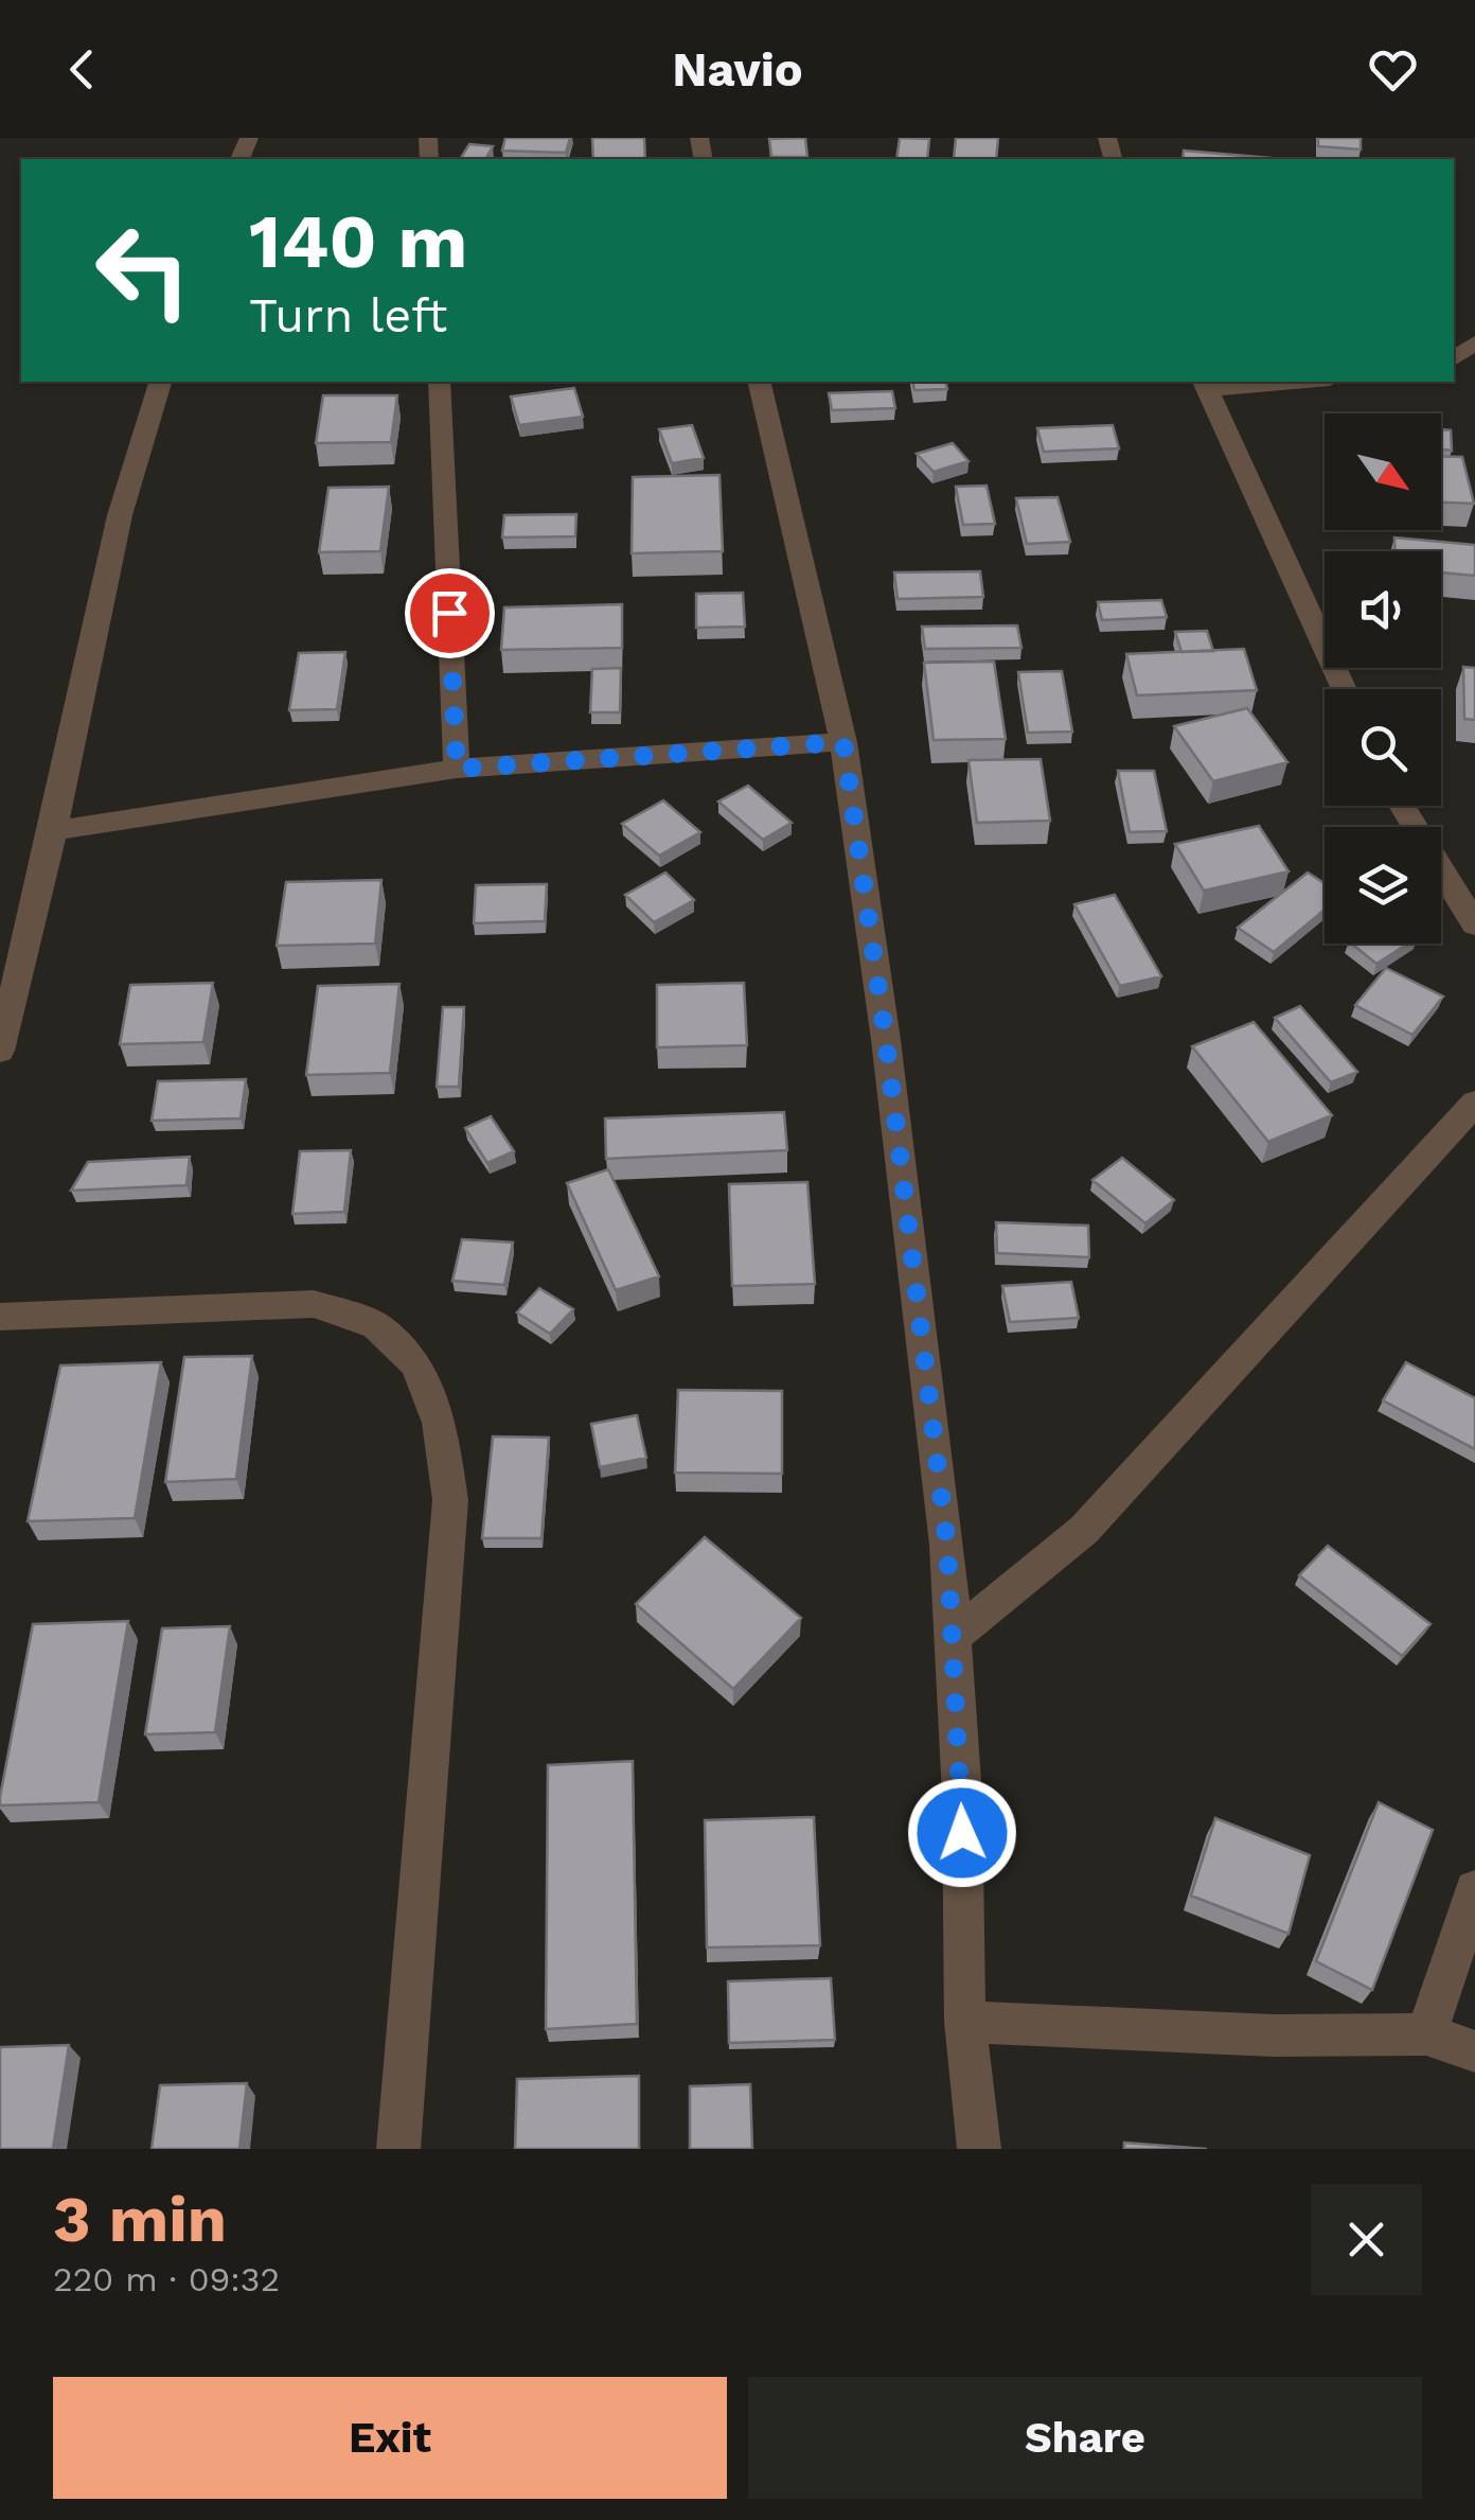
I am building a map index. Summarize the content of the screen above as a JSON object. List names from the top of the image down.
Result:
{
  "north": "bottom right",
  "page": {
    "header": "Navio",
    "turn": ["140 m", "Turn left"],
    "heading": ["3 min", "220 m · 09:32"],
    "buttons": ["Exit", "Share"]
  }
}
